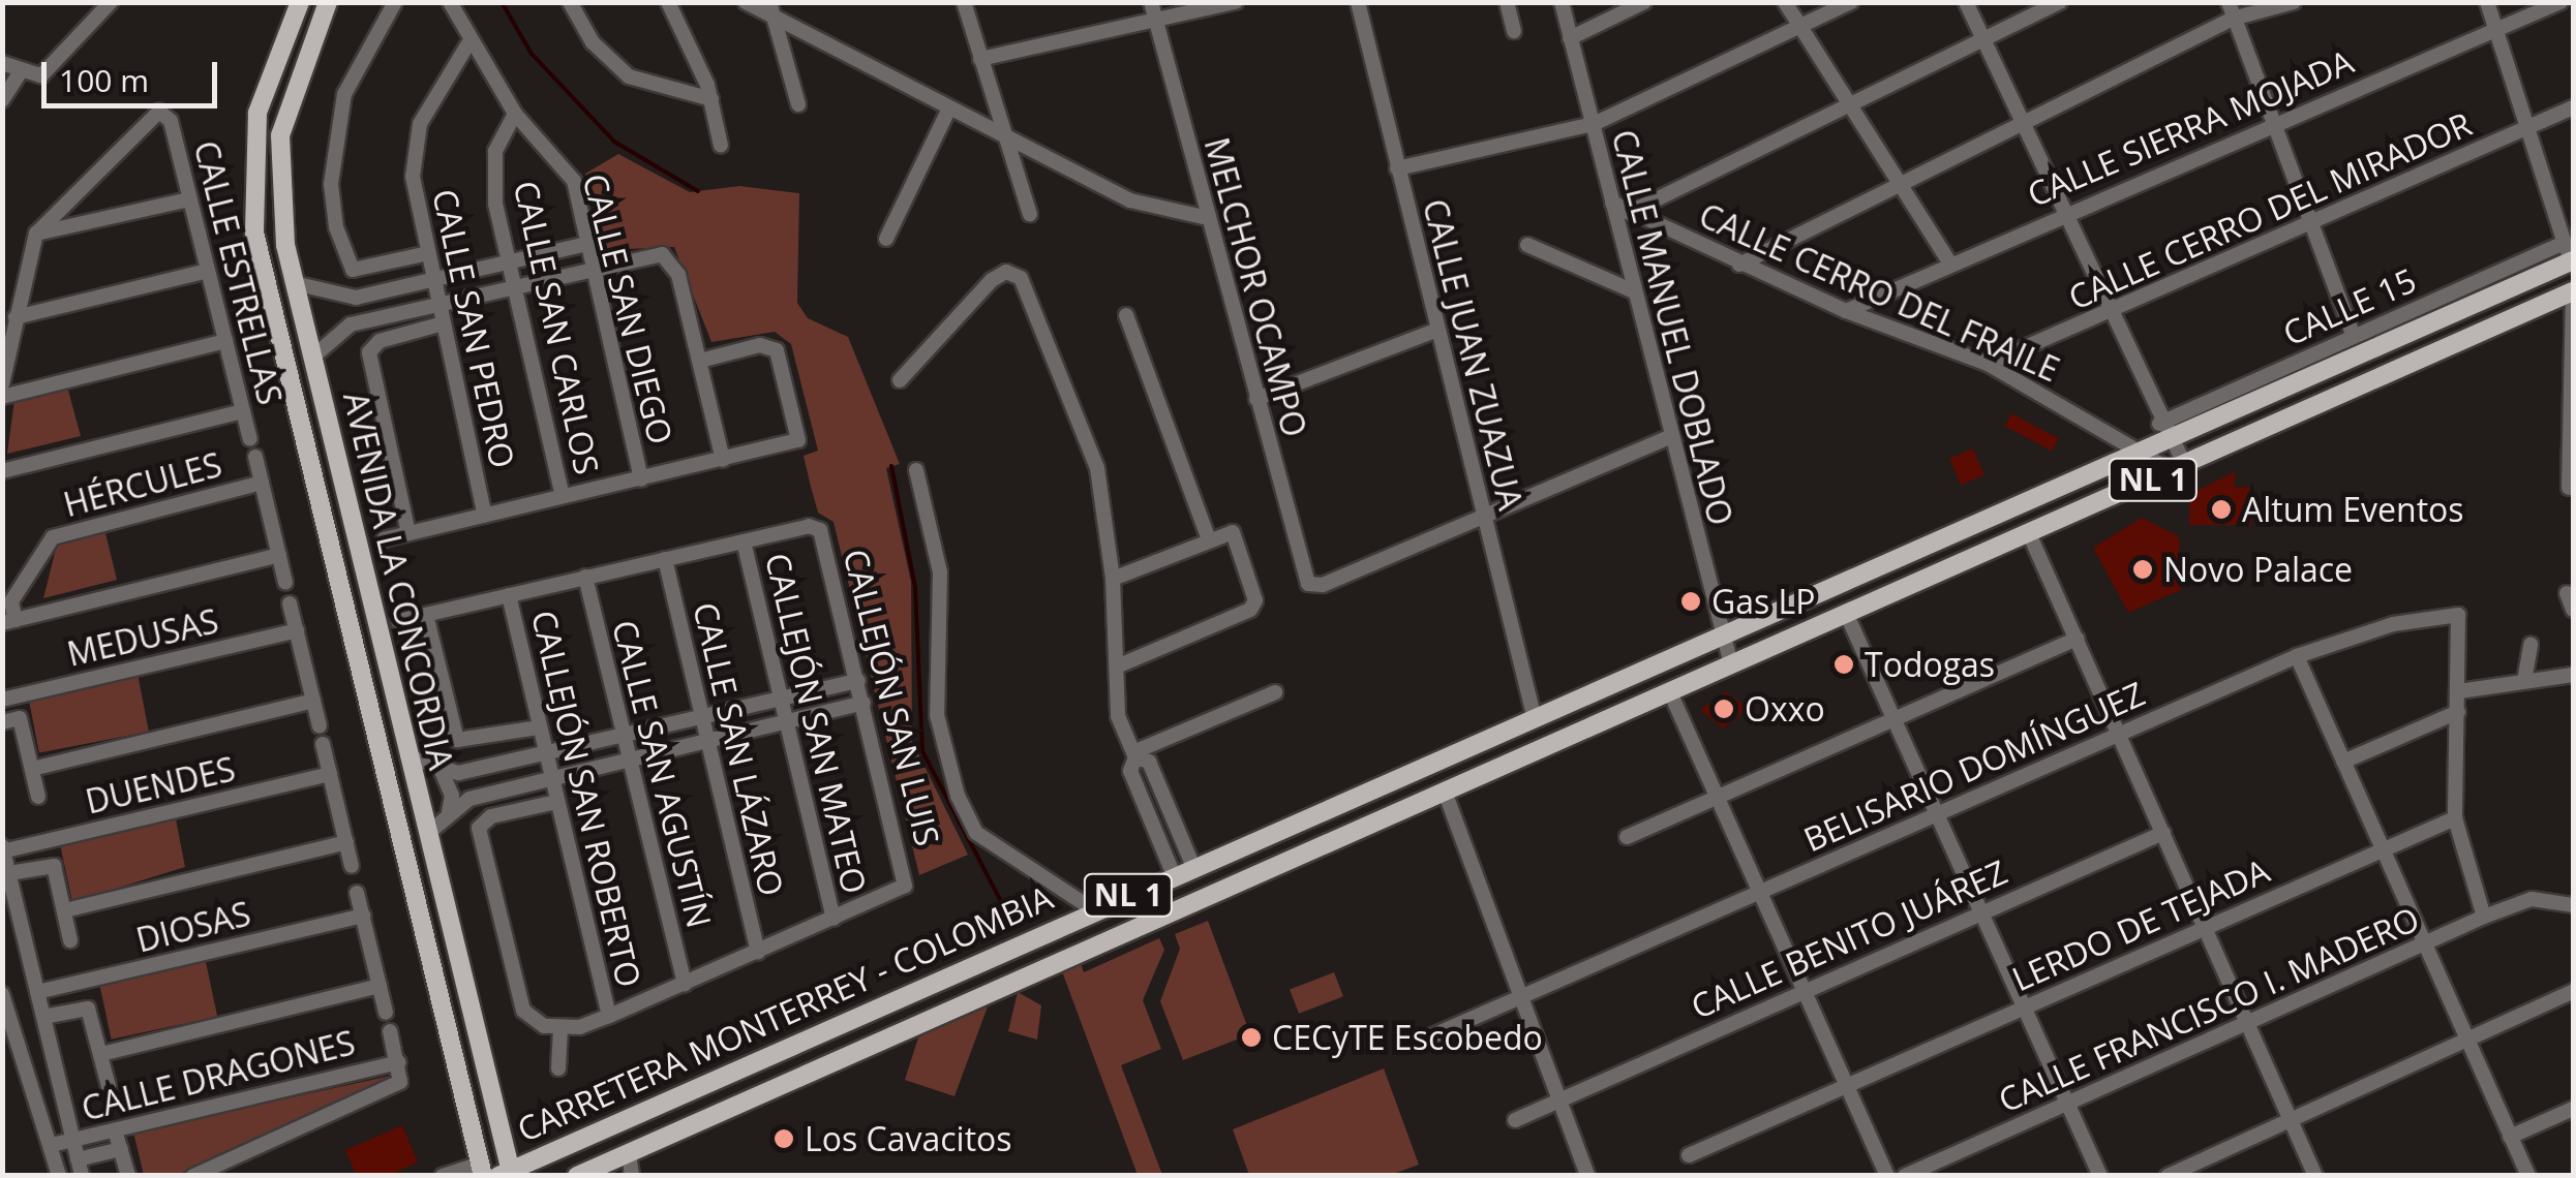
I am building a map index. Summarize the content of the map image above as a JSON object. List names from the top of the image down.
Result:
{
  "streets": {
    "main road": ["NL 1", "AVENIDA LA CONCORDIA", "CARRETERA MONTERREY - COLOMBIA"],
    "street": [
      "CALLE SIERRA MOJADA",
      "CALLE CERRO DEL MIRADOR",
      "CALLE ESTRELLAS",
      "MELCHOR OCAMPO",
      "CALLE CERRO DEL FRAILE",
      "CALLE 15",
      "CALLE SAN DIEGO",
      "CALLE SAN CARLOS",
      "CALLE MANUEL DOBLADO",
      "CALLE SAN PEDRO",
      "CALLE JUAN ZUAZUA",
      "HÉRCULES",
      "MEDUSAS",
      "CALLEJÓN SAN LUIS",
      "CALLEJÓN SAN MATEO",
      "CALLE SAN LÁZARO",
      "BELISARIO DOMÍNGUEZ",
      "CALLE SAN AGUSTÍN",
      "DUENDES",
      "CALLEJÓN SAN ROBERTO",
      "LERDO DE TEJADA",
      "DIOSAS",
      "CALLE BENITO JUÁREZ",
      "CALLE FRANCISCO I. MADERO",
      "CALLE DRAGONES"
    ]
  },
  "crossings": [
    ["CALLE SIERRA MOJADA", "CALLE CERRO DEL FRAILE"],
    ["CALLE CERRO DEL MIRADOR", "CALLE CERRO DEL FRAILE"],
    ["CALLE ESTRELLAS", "HÉRCULES"],
    ["MELCHOR OCAMPO", "CALLE JUAN ZUAZUA"],
    ["CALLE CERRO DEL FRAILE", "CALLE MANUEL DOBLADO"],
    ["CALLE CERRO DEL FRAILE", "CARRETERA MONTERREY - COLOMBIA"],
    ["CALLE 15", "CARRETERA MONTERREY - COLOMBIA"],
    ["CALLE SAN DIEGO", "CALLE SAN CARLOS"],
    ["CALLE SAN DIEGO", "CALLE SAN PEDRO"],
    ["CALLE MANUEL DOBLADO", "CARRETERA MONTERREY - COLOMBIA"],
    ["CALLE JUAN ZUAZUA", "CARRETERA MONTERREY - COLOMBIA"],
    ["AVENIDA LA CONCORDIA", "CARRETERA MONTERREY - COLOMBIA"],
    ["CALLEJÓN SAN LUIS", "CALLEJÓN SAN MATEO"]
  ],
  "places": [
    "Altum Eventos",
    "Novo Palace",
    "Gas LP",
    "Todogas",
    "Oxxo",
    "CECyTE Escobedo",
    "Los Cavacitos"
  ],
  "scale_bar": "100 m"
}
